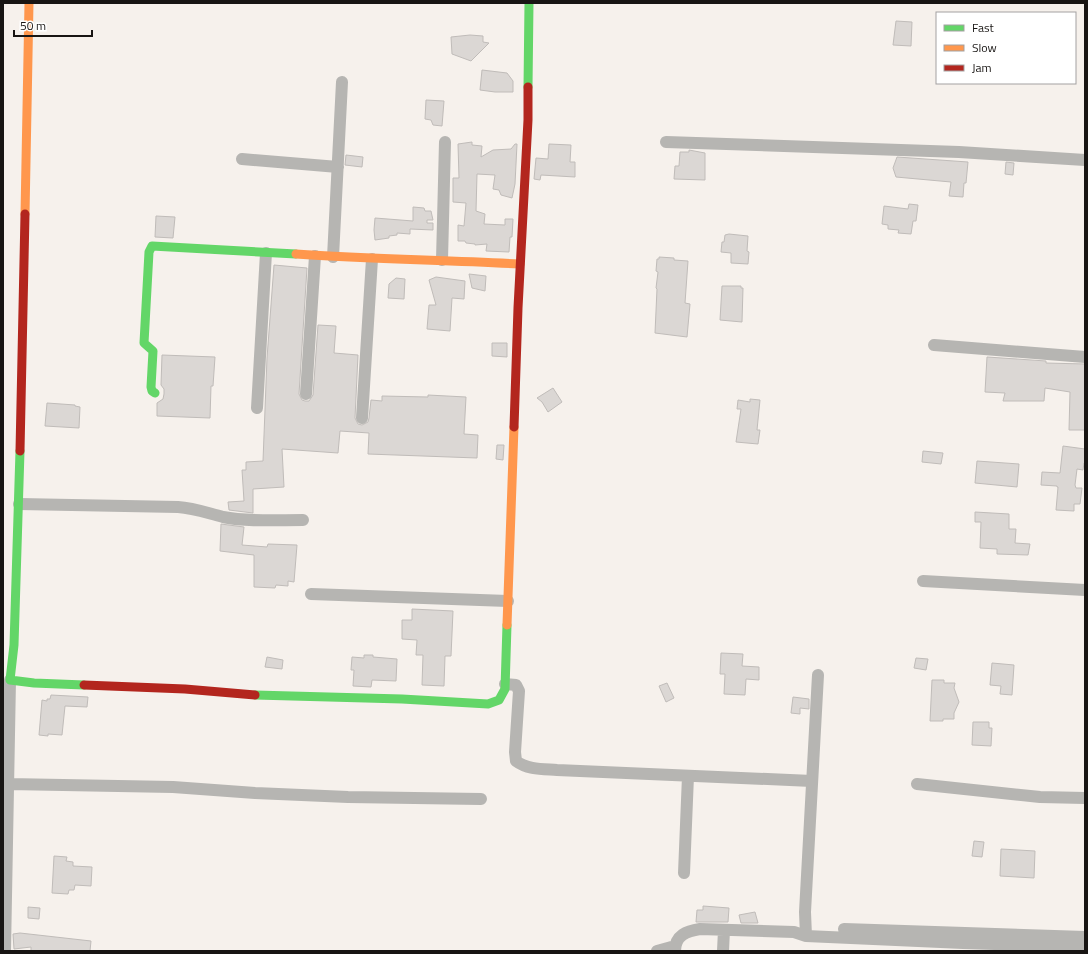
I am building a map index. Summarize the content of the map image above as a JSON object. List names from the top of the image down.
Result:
{
  "legend": ["Fast", "Slow", "Jam"],
  "scale_bar": "50 m"
}
